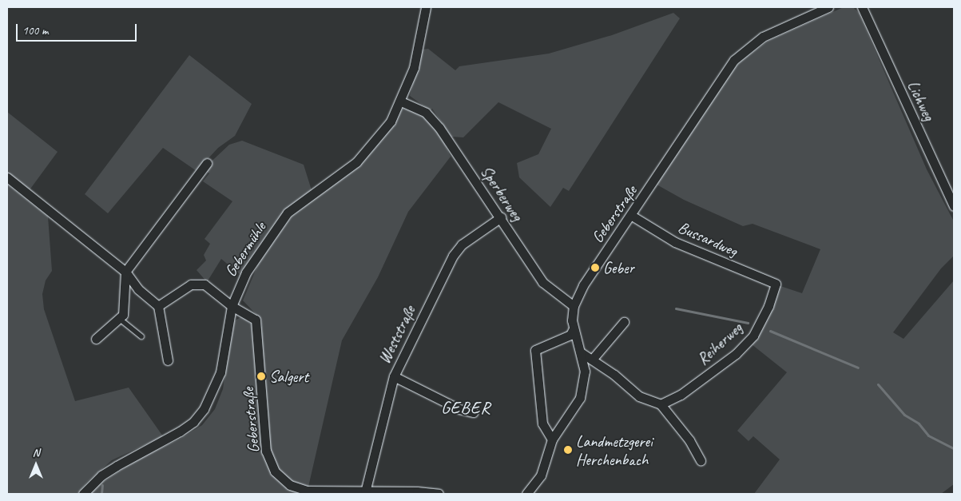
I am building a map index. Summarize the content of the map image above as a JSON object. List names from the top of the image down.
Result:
{
  "streets": {
    "street": [
      "Lichweg",
      "Sperberweg",
      "Geberstraße",
      "Bussardweg",
      "Gebermühle",
      "Weststraße",
      "Reiherweg"
    ]
  },
  "crossings": [
    ["Sperberweg", "Geberstraße"],
    ["Sperberweg", "Gebermühle"],
    ["Sperberweg", "Weststraße"],
    ["Geberstraße", "Bussardweg"],
    ["Geberstraße", "Gebermühle"],
    ["Geberstraße", "Weststraße"],
    ["Bussardweg", "Reiherweg"]
  ],
  "districts": ["GEBER"],
  "places": ["Geber", "Salgert", "Landmetzgerei Herchenbach"],
  "scale_bar": "100 m",
  "north": "top"
}
